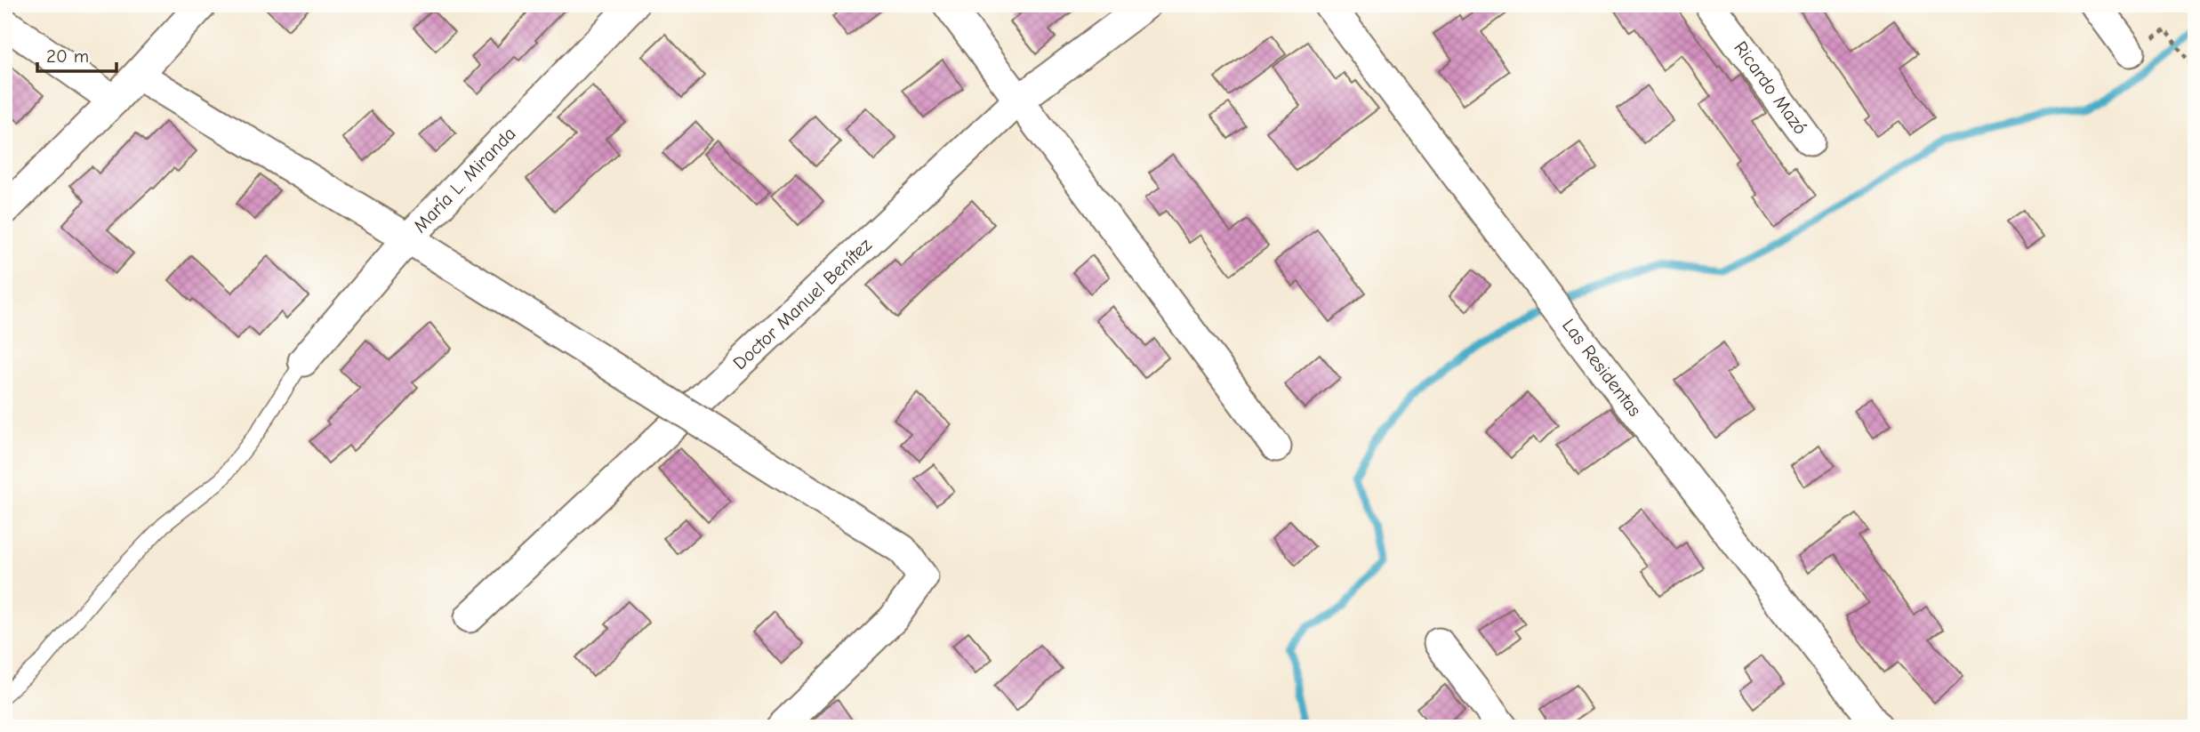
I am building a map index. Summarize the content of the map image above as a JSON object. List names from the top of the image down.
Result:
{
  "streets": {
    "street": [
      "Ricardo Mazó",
      "María L. Miranda",
      "Doctor Manuel Benítez",
      "Las Residentas"
    ]
  },
  "scale_bar": "20 m"
}
